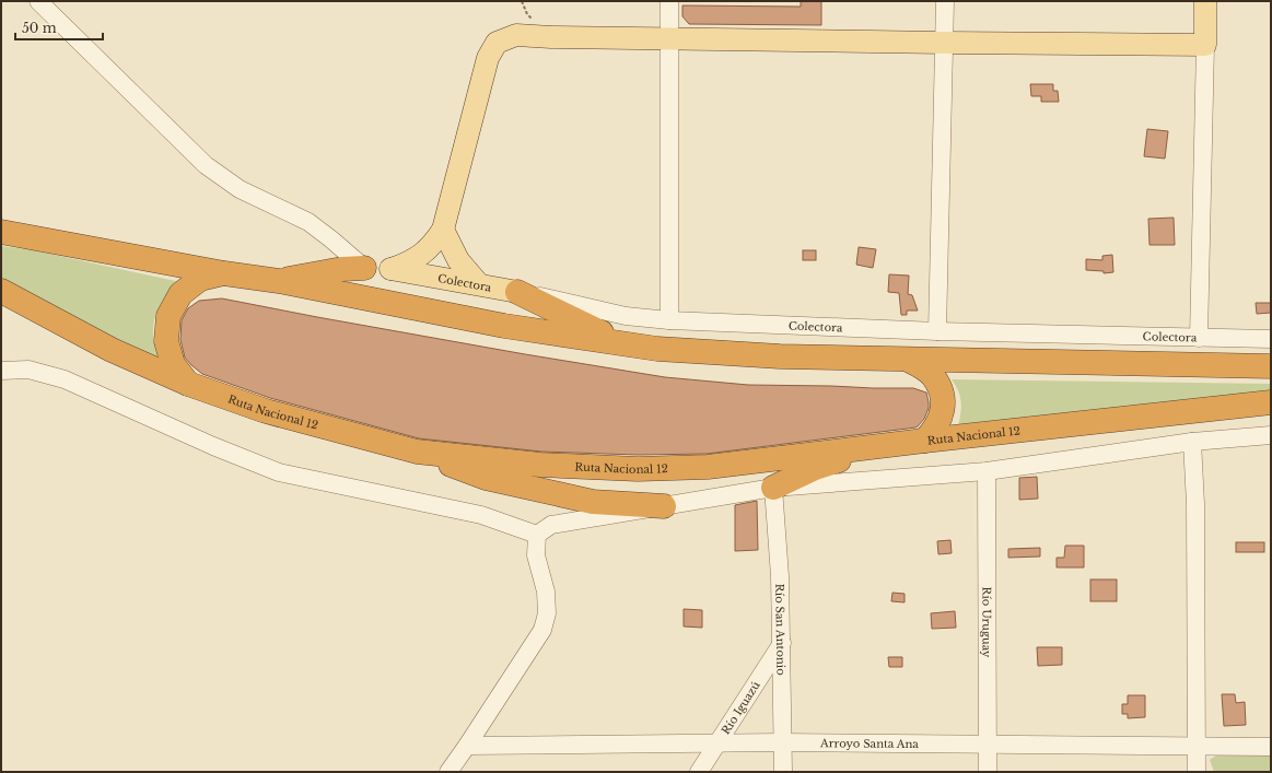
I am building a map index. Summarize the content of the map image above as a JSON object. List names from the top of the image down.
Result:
{
  "streets": {
    "highway": ["Ruta Nacional 12"],
    "main road": ["Colectora"],
    "street": [
      "Río Uruguay",
      "Río San Antonio",
      "Río Iguazú",
      "Arroyo Santa Ana"
    ]
  },
  "crossings": [
    ["Río Uruguay", "Arroyo Santa Ana"],
    ["Río San Antonio", "Río Iguazú"],
    ["Río San Antonio", "Arroyo Santa Ana"],
    ["Río Iguazú", "Arroyo Santa Ana"]
  ],
  "scale_bar": "50 m"
}
